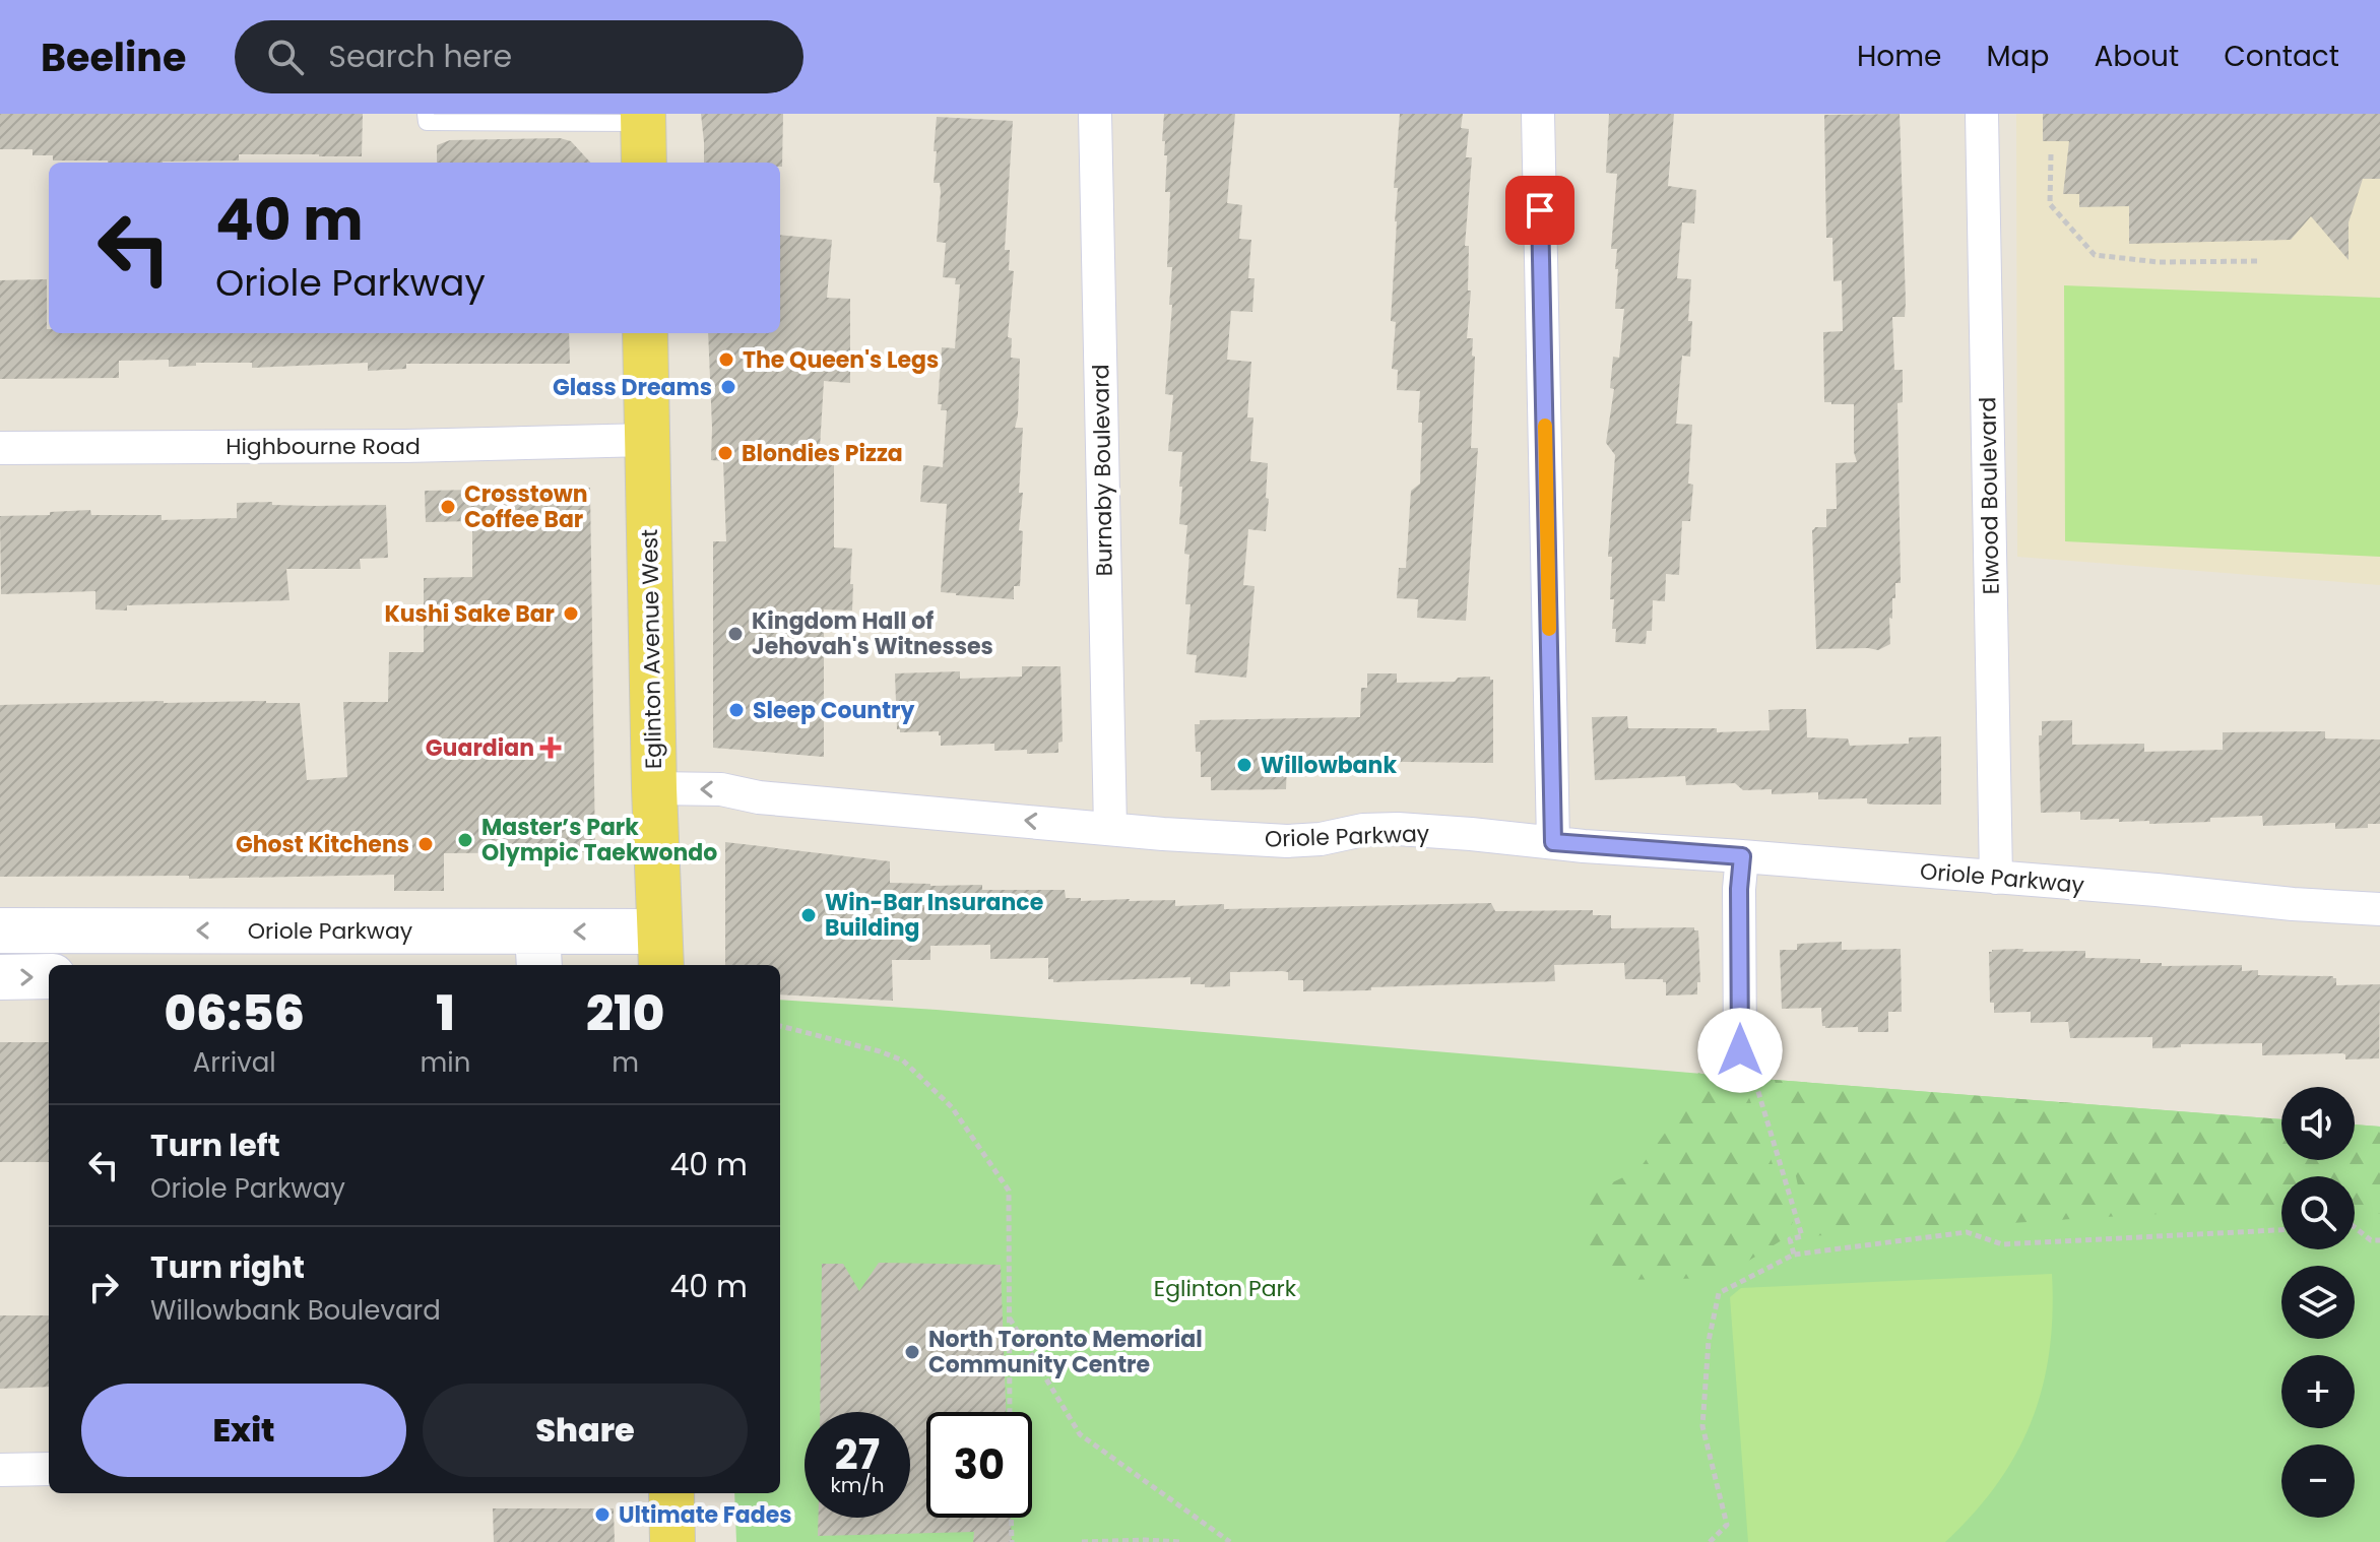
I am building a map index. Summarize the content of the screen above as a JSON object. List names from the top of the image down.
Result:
{
  "streets": {
    "main road": ["Eglinton Avenue West"],
    "street": [
      "Highbourne Road",
      "Burnaby Boulevard",
      "Elwood Boulevard",
      "Oriole Parkway"
    ]
  },
  "crossings": [
    ["Highbourne Road", "Eglinton Avenue West"],
    ["Burnaby Boulevard", "Oriole Parkway"],
    ["Elwood Boulevard", "Oriole Parkway"],
    ["Eglinton Avenue West", "Oriole Parkway"]
  ],
  "one_way": ["Oriole Parkway"],
  "parks": ["Eglinton Park"],
  "places": {
    "other": [
      "The Queen's Legs",
      "Glass Dreams",
      "Blondies Pizza",
      "Crosstown Coffee Bar",
      "Kushi Sake Bar",
      "Kingdom Hall of Jehovah's Witnesses",
      "Sleep Country",
      "Willowbank",
      "Master’s Park Olympic Taekwondo",
      "Ghost Kitchens",
      "Win-Bar Insurance Building",
      "North Toronto Memorial Community Centre",
      "Ultimate Fades"
    ],
    "health": ["Guardian"]
  },
  "page": {
    "header": "Beeline",
    "search": "Search here",
    "nav": [
      "Home",
      "Map",
      "About",
      "Contact"
    ],
    "turn": ["40 m", "Oriole Parkway"],
    "eta": [
      "06:56",
      "Arrival",
      "1",
      "min",
      "210",
      "m"
    ],
    "map_buttons": ["+", "−"],
    "list": [
      {
        "name": "Turn left",
        "note": "Oriole Parkway",
        "value": "40 m"
      },
      {
        "name": "Turn right",
        "note": "Willowbank Boulevard",
        "value": "40 m"
      }
    ],
    "buttons": ["Exit", "Share"],
    "speed": "27 km/h",
    "limit": "30"
  }
}
